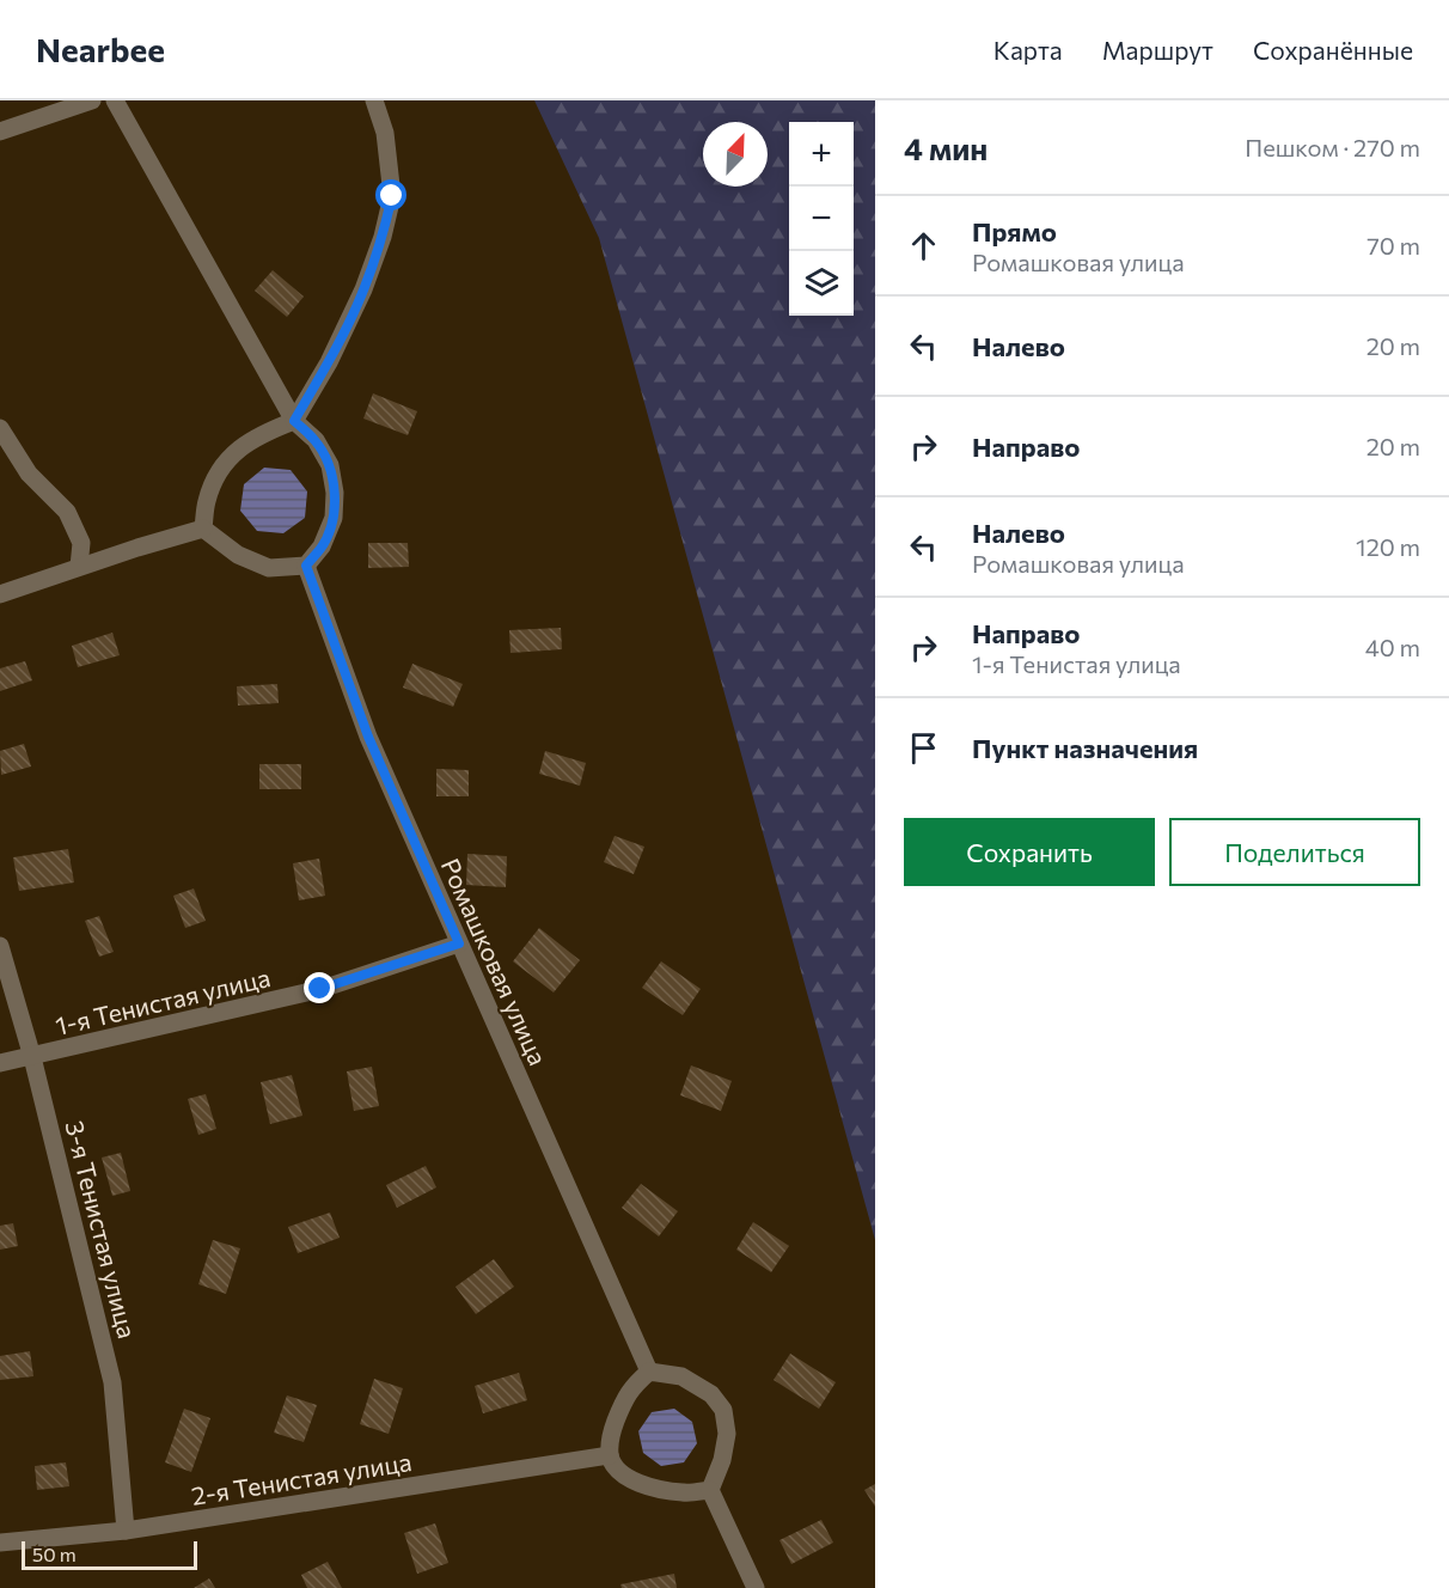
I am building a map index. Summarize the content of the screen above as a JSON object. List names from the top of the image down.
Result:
{
  "streets": {
    "street": [
      "Ромашковая улица",
      "1-я Тенистая улица",
      "3-я Тенистая улица",
      "2-я Тенистая улица"
    ]
  },
  "crossings": [
    ["Ромашковая улица", "1-я Тенистая улица"],
    ["Ромашковая улица", "2-я Тенистая улица"],
    ["1-я Тенистая улица", "3-я Тенистая улица"],
    ["3-я Тенистая улица", "2-я Тенистая улица"]
  ],
  "scale_bar": "50 m",
  "north": "top right",
  "page": {
    "header": "Nearbee",
    "nav": ["Карта", "Маршрут", "Сохранённые"],
    "heading": ["4 мин", "Пешком · 270 m"],
    "map_buttons": ["+", "−"],
    "list": [
      ["Прямо", "Ромашковая улица", "70 m"],
      ["Налево", "20 m"],
      ["Направо", "20 m"],
      ["Налево", "Ромашковая улица", "120 m"],
      ["Направо", "1-я Тенистая улица", "40 m"],
      "Пункт назначения"
    ],
    "buttons": ["Сохранить", "Поделиться"],
    "scale": "50 m"
  }
}
